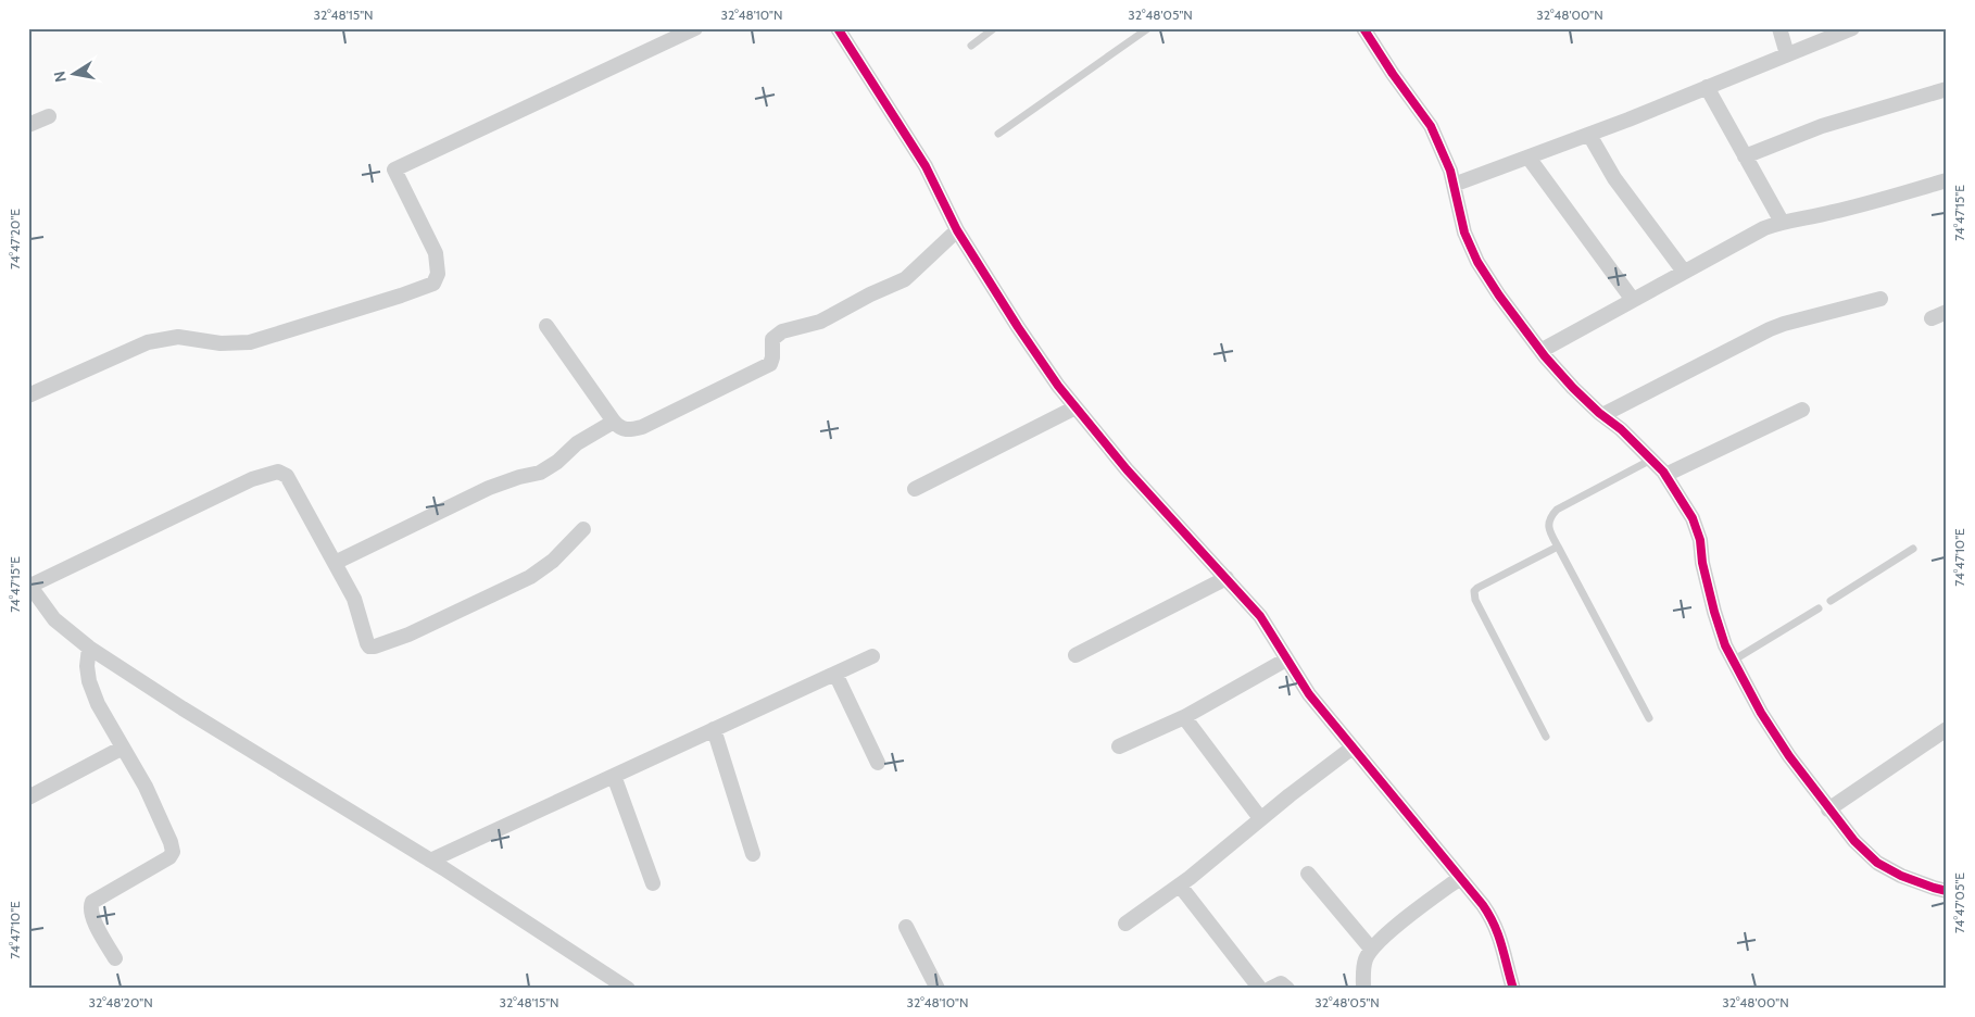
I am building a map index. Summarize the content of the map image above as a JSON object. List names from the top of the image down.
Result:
{
  "north": "left",
  "coordinates": [
    "32°48'15\"N",
    "32°48'10\"N",
    "32°48'05\"N",
    "32°48'00\"N",
    "74°47'15\"E",
    "74°47'20\"E",
    "74°47'10\"E",
    "74°47'05\"E",
    "32°48'20\"N"
  ]
}
